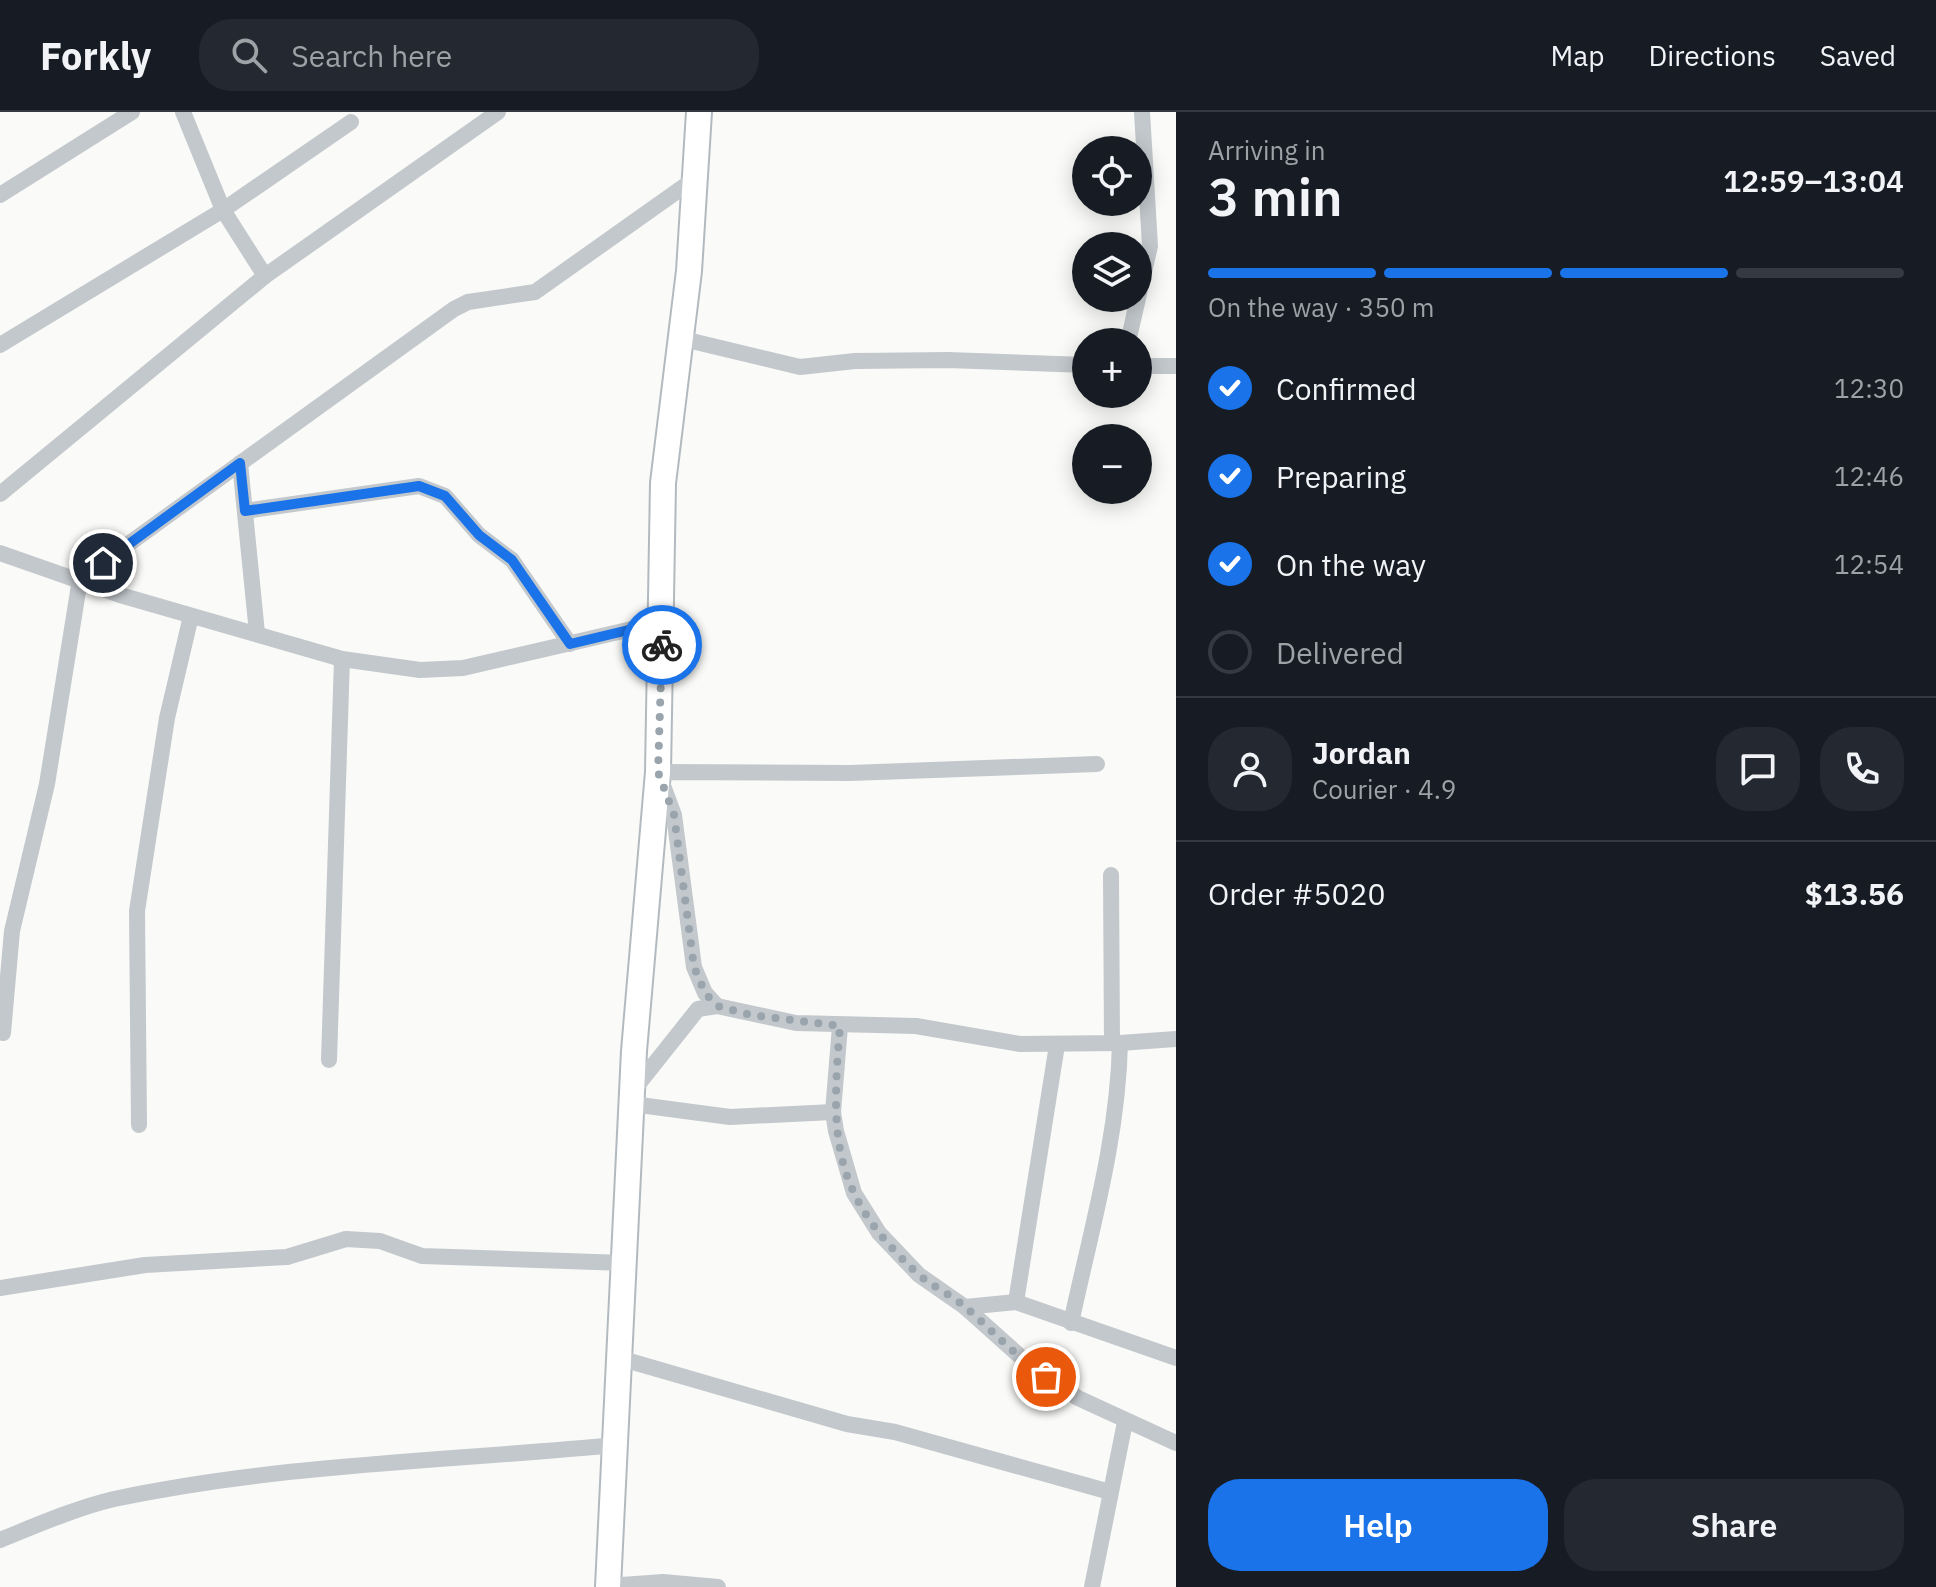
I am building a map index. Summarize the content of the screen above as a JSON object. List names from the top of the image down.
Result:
{
  "page": {
    "header": "Forkly",
    "search": "Search here",
    "nav": ["Map", "Directions", "Saved"],
    "heading": ["3 min", "Arriving in", "12:59–13:04"],
    "panel": [
      "Jordan",
      "Courier · 4.9",
      "Order #5020",
      "$13.56"
    ],
    "map_buttons": ["+", "−"],
    "bar": "On the way · 350 m",
    "list": [
      ["Confirmed", "12:30"],
      ["Preparing", "12:46"],
      ["On the way", "12:54"],
      "Delivered"
    ],
    "buttons": ["Help", "Share"]
  }
}
